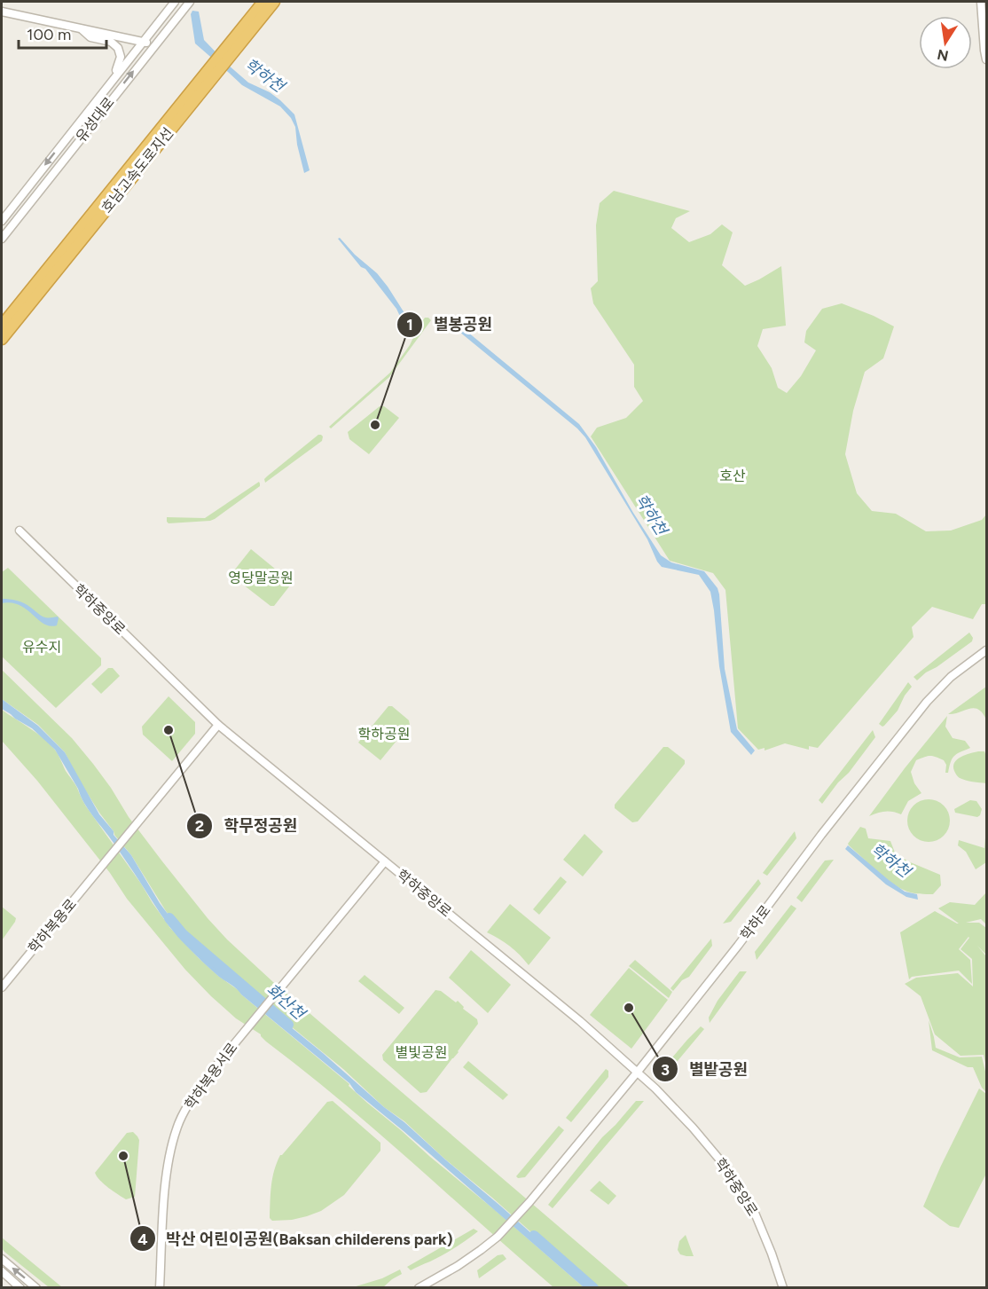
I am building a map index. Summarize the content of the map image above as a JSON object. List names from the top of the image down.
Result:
{
  "streets": {
    "highway": ["호남고속도로지선"],
    "street": [
      "유성대로",
      "학하중앙로",
      "학하로",
      "학하복용로",
      "학하복용서로"
    ]
  },
  "crossings": [
    ["학하중앙로", "학하로"],
    ["학하중앙로", "학하복용로"],
    ["학하중앙로", "학하복용서로"]
  ],
  "water": ["학하천", "화산천"],
  "parks": [
    "호산",
    "영당말공원",
    "유수지",
    "학하공원",
    "별빛공원"
  ],
  "places": [
    "별봉공원",
    "학무정공원",
    "별밭공원",
    "박산 어린이공원(Baksan childerens park)"
  ],
  "scale_bar": "100 m",
  "north": "bottom"
}
